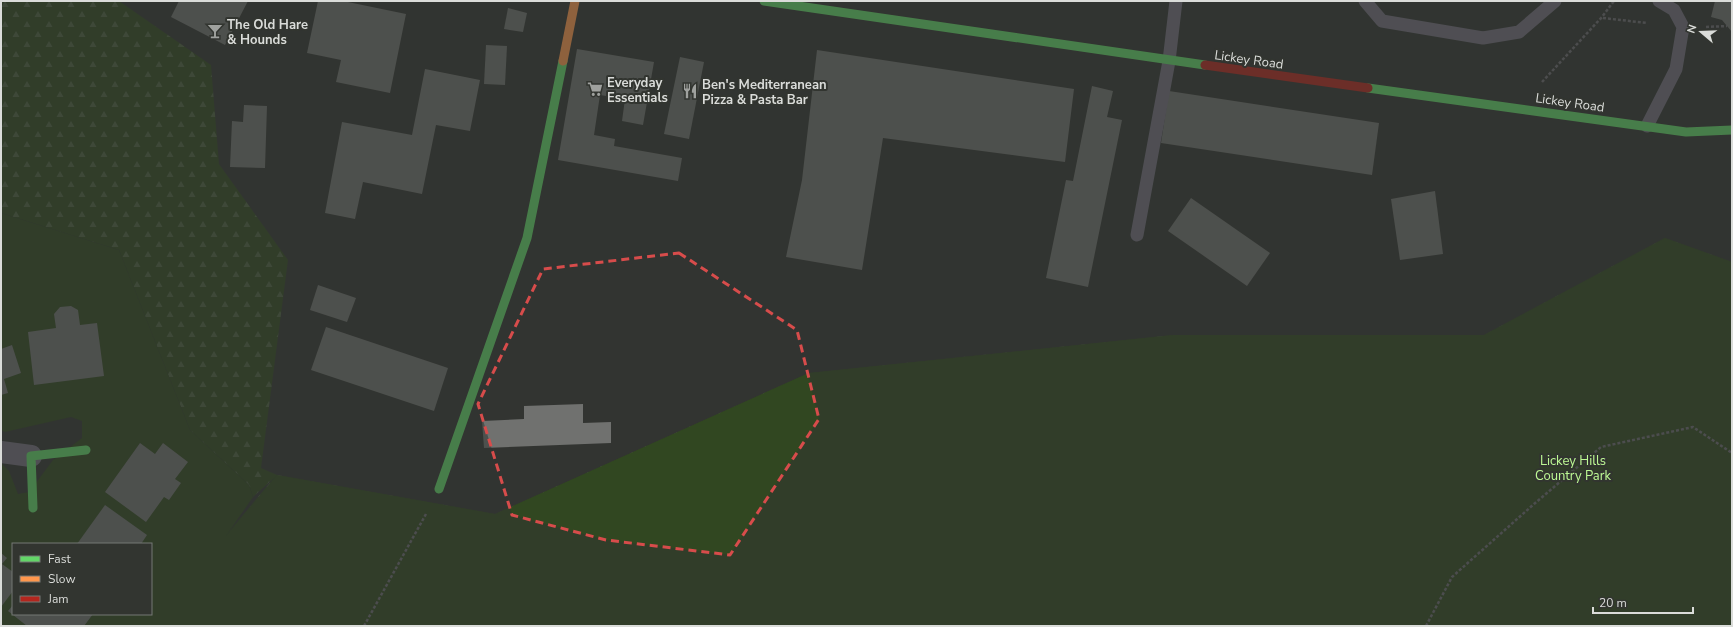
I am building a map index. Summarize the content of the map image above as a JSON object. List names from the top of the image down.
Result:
{
  "streets": {
    "main road": ["Lickey Road"]
  },
  "parks": ["Lickey Hills Country Park"],
  "places": {
    "bar": ["The Old Hare & Hounds"],
    "supermarket": ["Everyday Essentials"],
    "restaurant": ["Ben's Mediterranean Pizza & Pasta Bar"]
  },
  "legend": ["Fast", "Slow", "Jam"],
  "scale_bar": "20 m",
  "north": "left"
}
